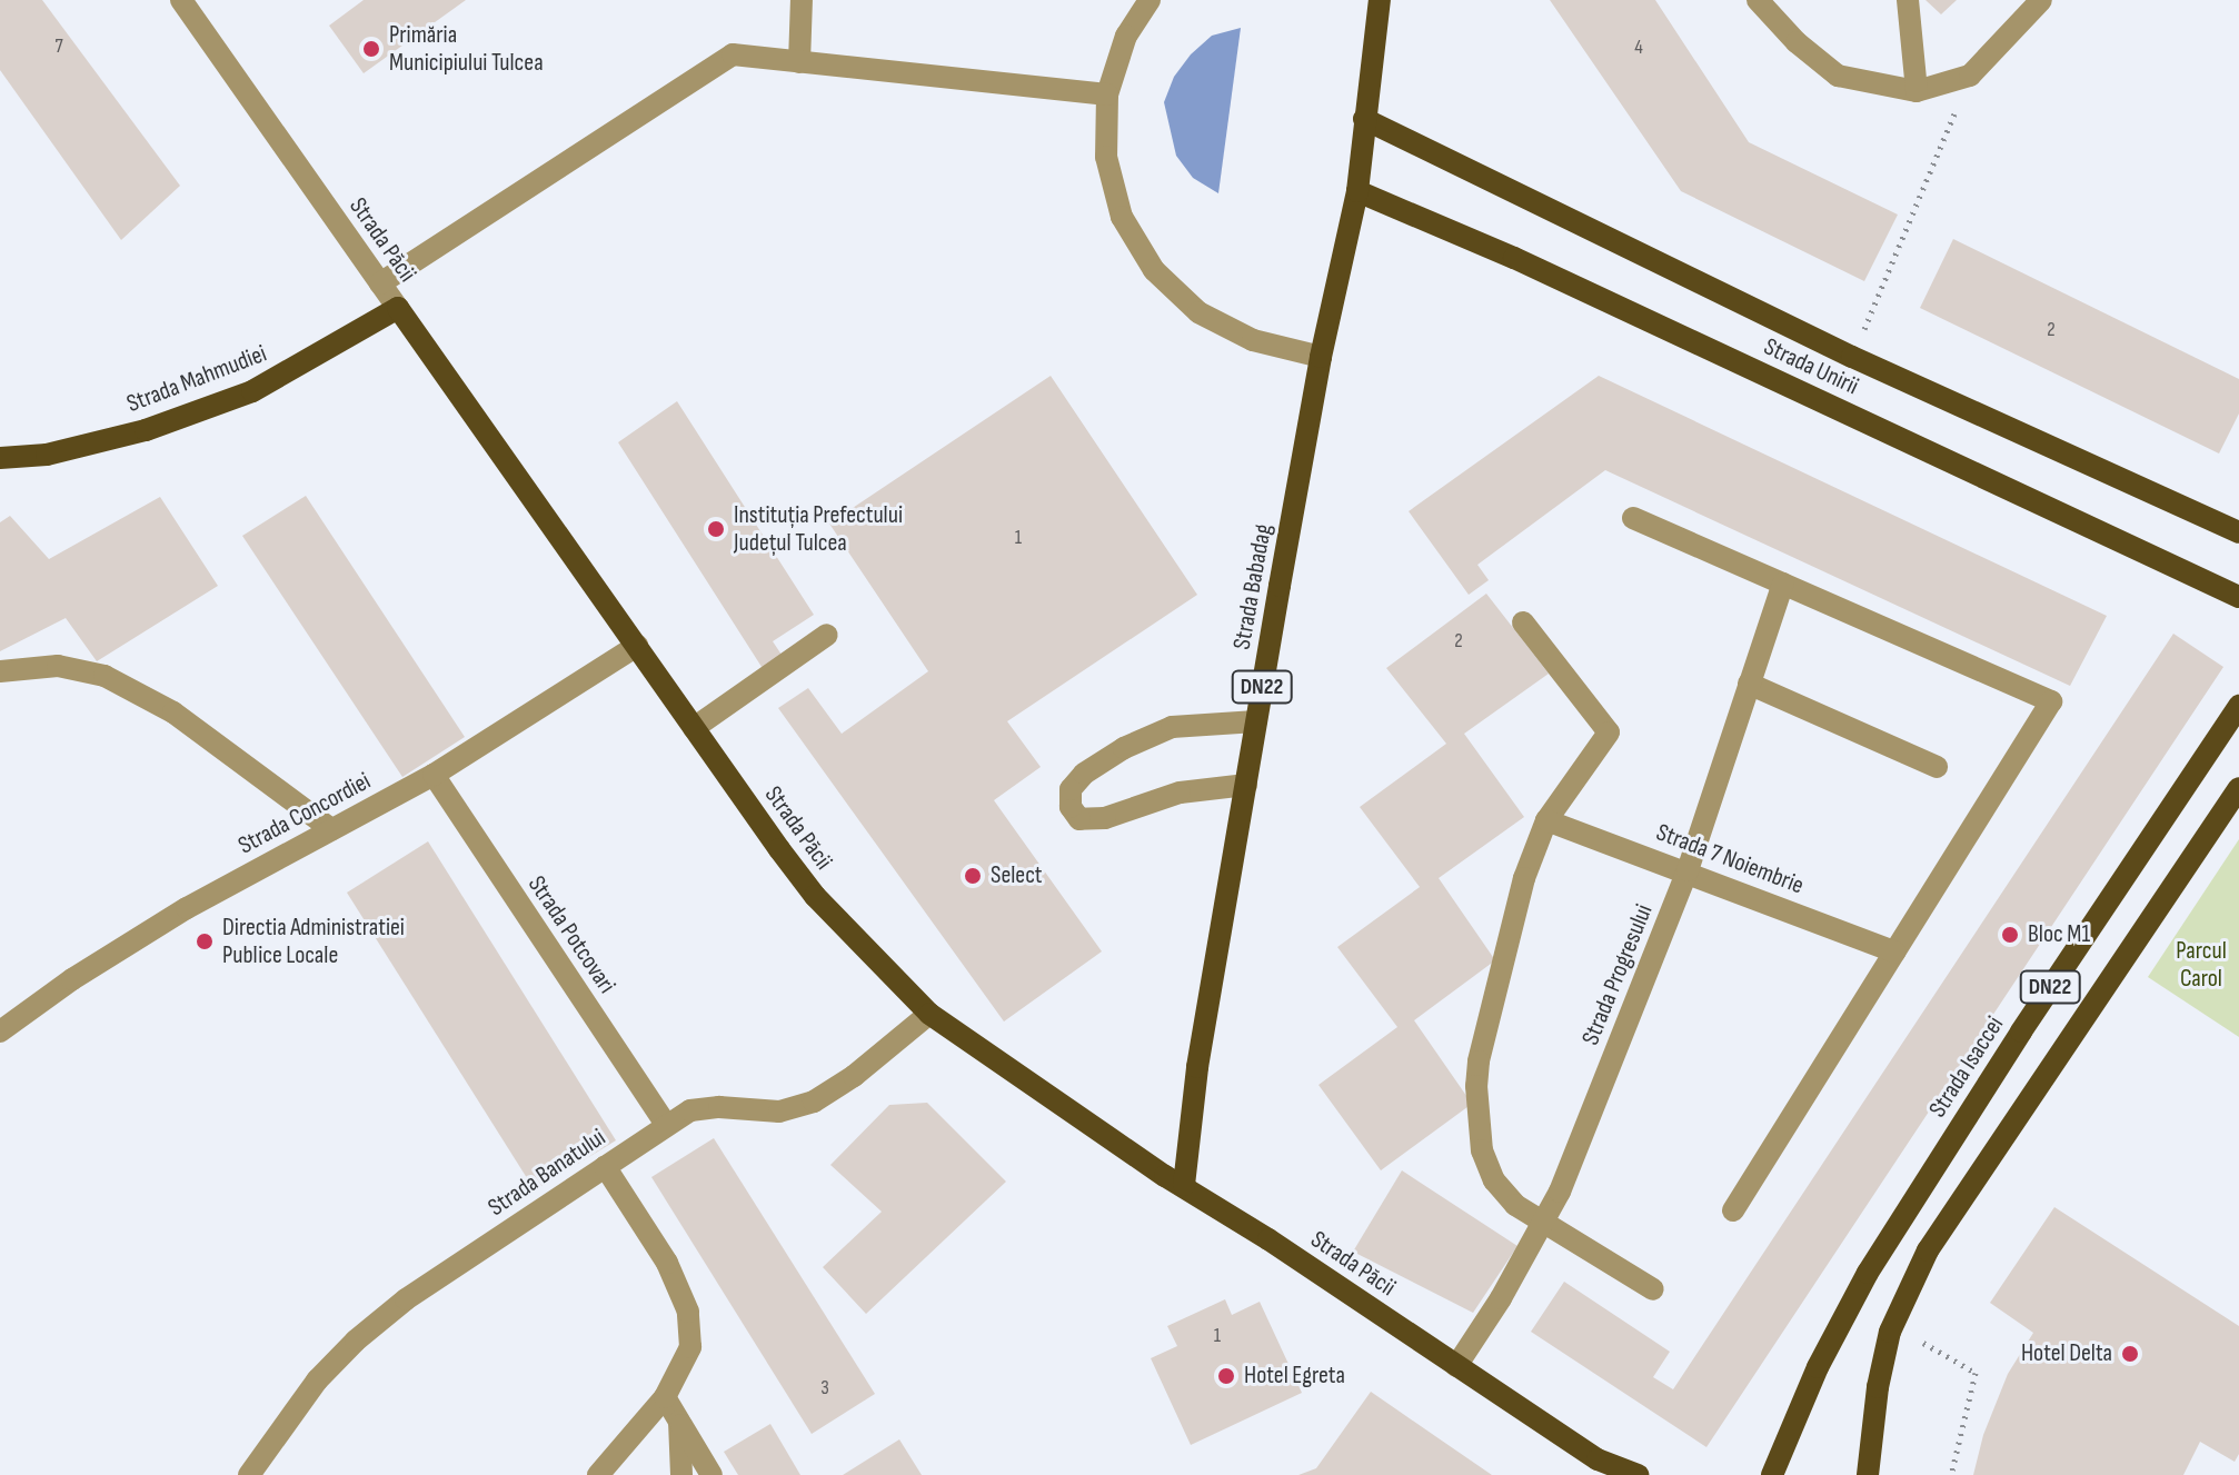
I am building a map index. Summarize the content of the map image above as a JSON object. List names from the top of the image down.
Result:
{
  "streets": {
    "main road": [
      "Strada Păcii",
      "Strada Unirii",
      "Strada Mahmudiei",
      "Strada Babadag",
      "DN22",
      "Strada Isaccei"
    ],
    "street": [
      "Strada Concordiei",
      "Strada 7 Noiembrie",
      "Strada Potcovari",
      "Strada Progresului",
      "Strada Banatului"
    ]
  },
  "crossings": [
    ["Strada Păcii", "Strada Mahmudiei"],
    ["Strada Păcii", "Strada Babadag"],
    ["Strada Păcii", "Strada Concordiei"],
    ["Strada Păcii", "Strada Progresului"],
    ["Strada Păcii", "Strada Banatului"],
    ["Strada Unirii", "Strada Babadag"],
    ["Strada Concordiei", "Strada Potcovari"],
    ["Strada 7 Noiembrie", "Strada Progresului"],
    ["Strada Potcovari", "Strada Banatului"]
  ],
  "parks": ["Parcul Carol"],
  "places": [
    "Primăria Municipiului Tulcea",
    "Instituția Prefectului Județul Tulcea",
    "Select",
    "Bloc M1",
    "Directia Administratiei Publice Locale",
    "Hotel Delta",
    "Hotel Egreta"
  ],
  "house_numbers": [
    "7",
    "4",
    "2",
    "1",
    "2",
    "1",
    "3"
  ]
}
